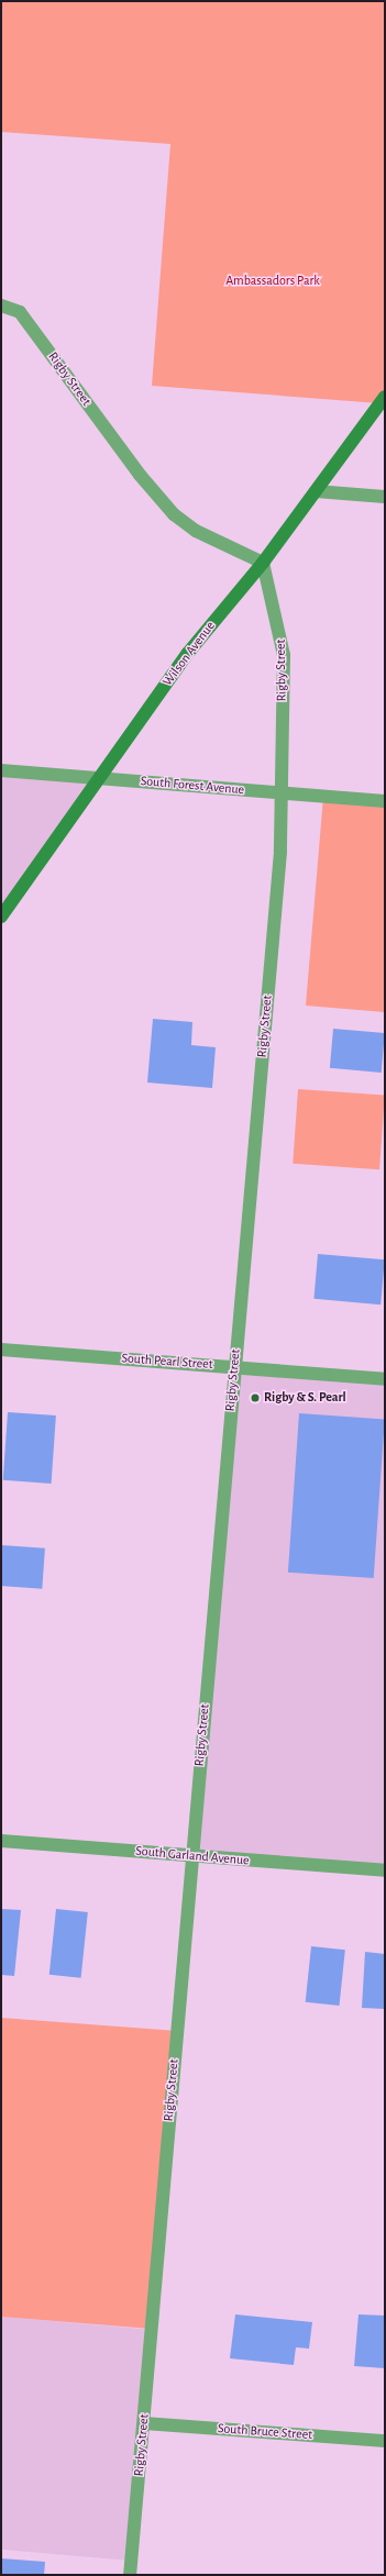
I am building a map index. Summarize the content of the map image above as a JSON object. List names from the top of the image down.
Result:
{
  "streets": {
    "main road": ["Wilson Avenue"],
    "street": [
      "Rigby Street",
      "South Forest Avenue",
      "South Pearl Street",
      "South Garland Avenue",
      "South Bruce Street"
    ]
  },
  "crossings": [
    ["Rigby Street", "Wilson Avenue"],
    ["Rigby Street", "South Forest Avenue"],
    ["Rigby Street", "South Pearl Street"],
    ["Rigby Street", "South Garland Avenue"],
    ["Rigby Street", "South Bruce Street"],
    ["Wilson Avenue", "South Forest Avenue"]
  ],
  "parks": ["Ambassadors Park"],
  "places": ["Rigby & S. Pearl"]
}
